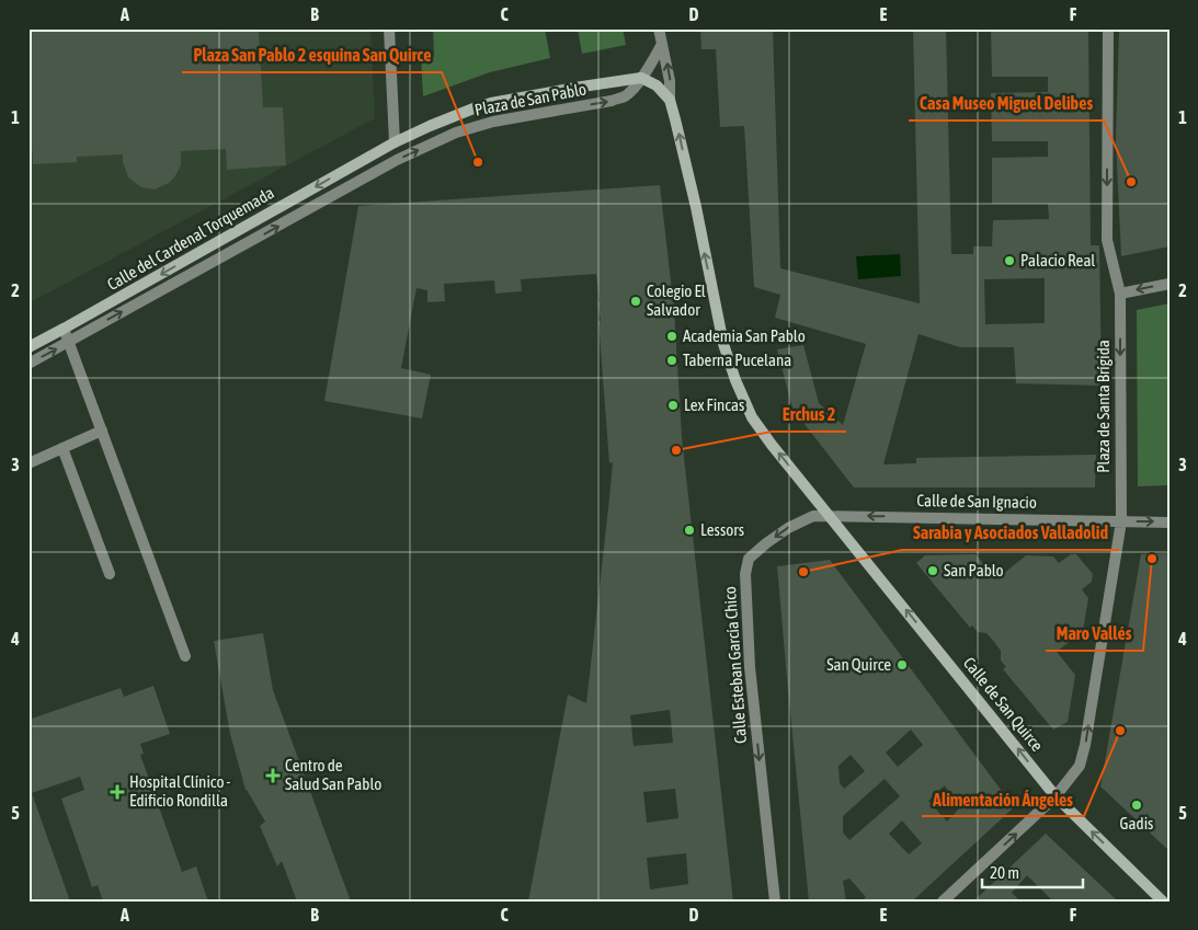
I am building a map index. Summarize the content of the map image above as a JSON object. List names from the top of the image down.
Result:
{
  "streets": {
    "main road": ["Plaza de San Pablo", "Calle del Cardenal Torquemada", "Calle de San Quirce"],
    "street": ["Plaza de Santa Brígida", "Calle de San Ignacio", "Calle Esteban García Chico"]
  },
  "crossings": [
    ["Plaza de San Pablo", "Calle del Cardenal Torquemada"],
    ["Plaza de Santa Brígida", "Calle de San Ignacio"],
    ["Plaza de Santa Brígida", "Calle de San Quirce"],
    ["Calle de San Ignacio", "Calle Esteban García Chico"],
    ["Calle de San Ignacio", "Calle de San Quirce"],
    ["Calle Esteban García Chico", "Calle de San Quirce"]
  ],
  "one_way": ["Calle de San Ignacio", "Calle Esteban García Chico", "Calle de San Quirce"],
  "places": {
    "other": [
      "Plaza San Pablo 2 esquina San Quirce",
      "Casa Museo Miguel Delibes",
      "Palacio Real",
      "Colegio El Salvador",
      "Academia San Pablo",
      "Taberna Pucelana",
      "Lex Fincas",
      "Erchus 2",
      "Lessors",
      "Maro Vallés",
      "San Pablo",
      "Sarabia y Asociados Valladolid",
      "San Quirce",
      "Alimentación Ángeles",
      "Gadis"
    ],
    "health": ["Centro de Salud San Pablo", "Hospital Clínico - Edificio Rondilla"]
  },
  "scale_bar": "20 m",
  "grid": {
    "columns": [
      "A",
      "B",
      "C",
      "D",
      "E",
      "F"
    ],
    "rows": [
      "1",
      "2",
      "3",
      "4",
      "5"
    ]
  }
}
